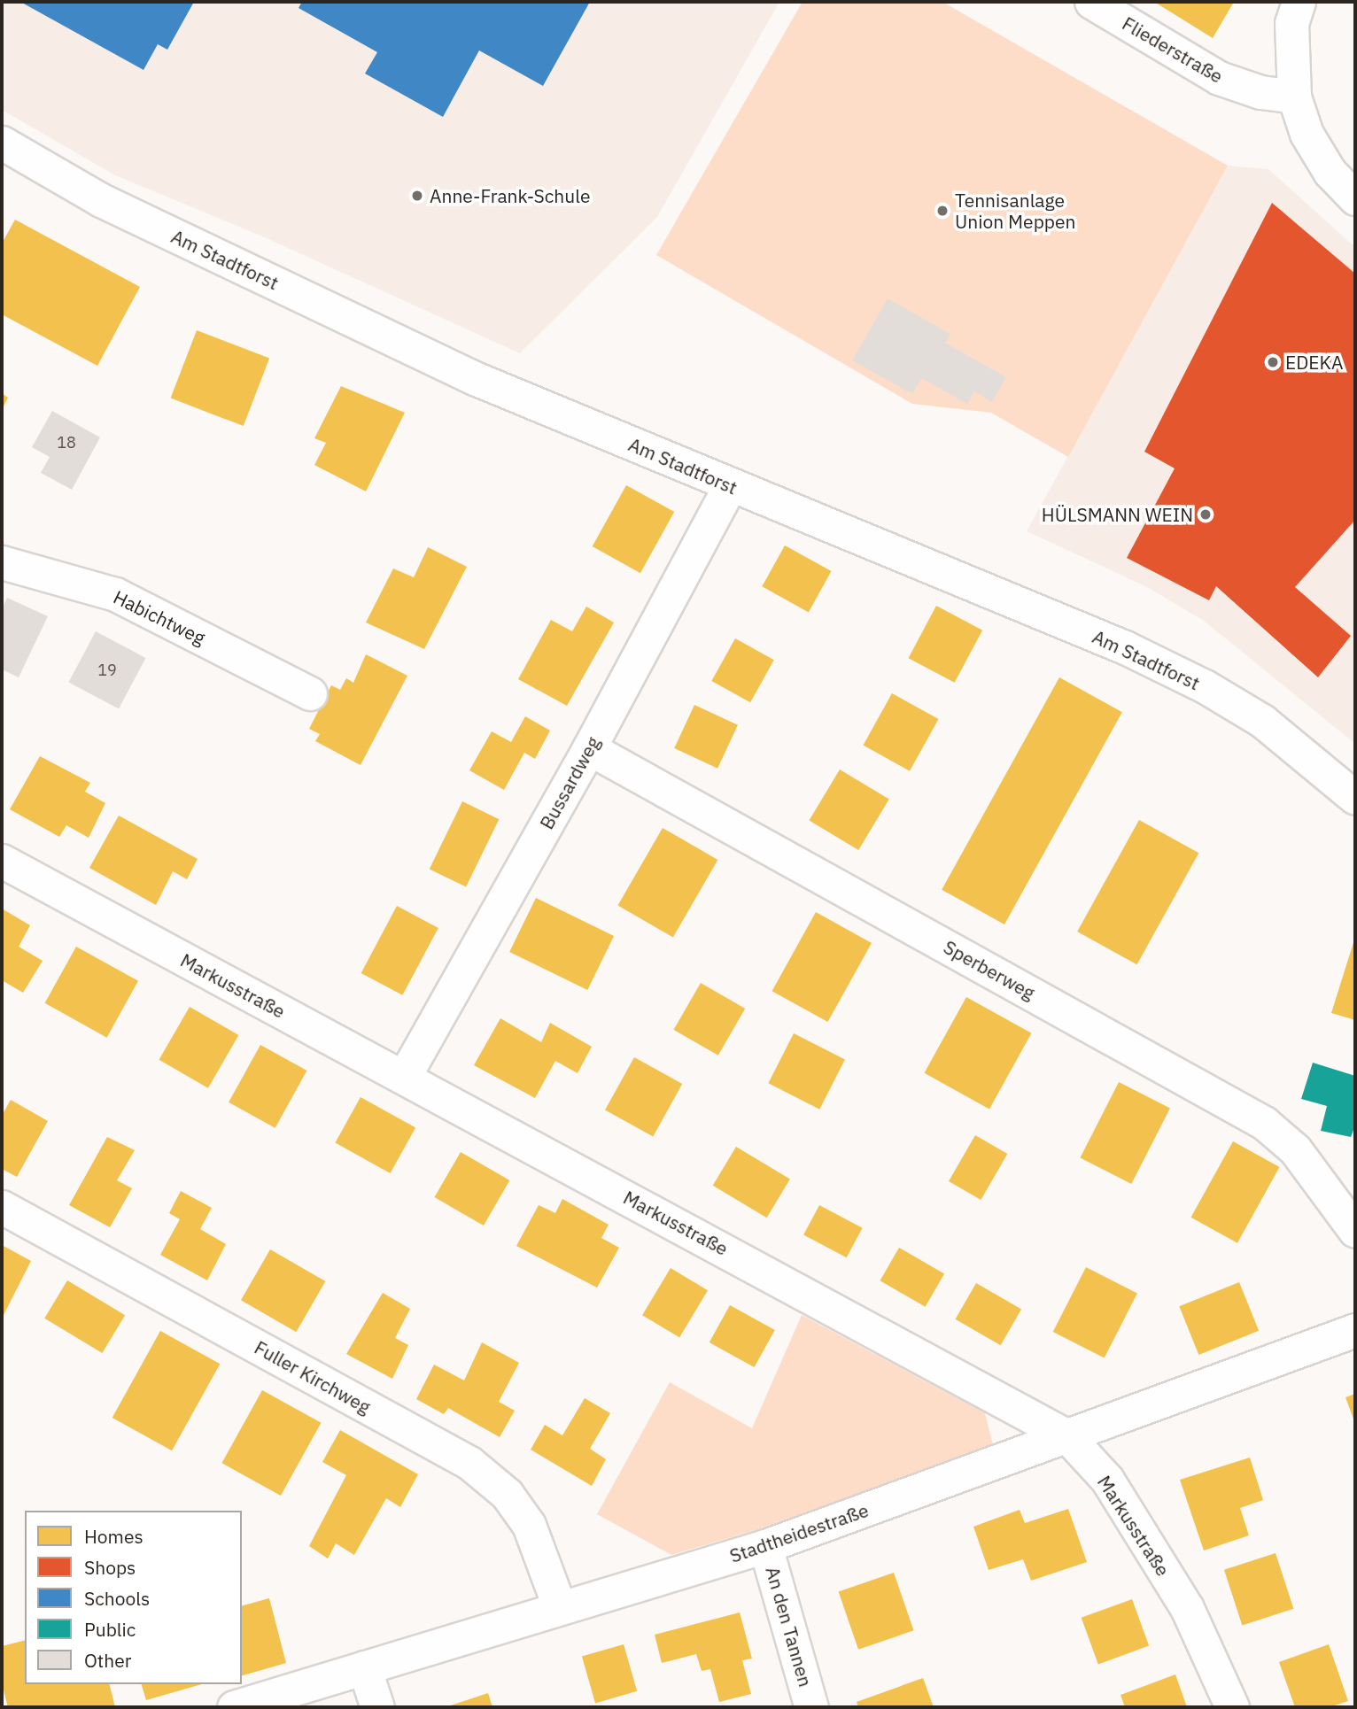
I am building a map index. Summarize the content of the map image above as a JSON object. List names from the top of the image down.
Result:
{
  "streets": {
    "street": [
      "Fliederstraße",
      "Am Stadtforst",
      "Habichtweg",
      "Bussardweg",
      "Sperberweg",
      "Markusstraße",
      "Fuller Kirchweg",
      "Stadtheidestraße",
      "An den Tannen"
    ]
  },
  "crossings": [
    ["Am Stadtforst", "Bussardweg"],
    ["Bussardweg", "Sperberweg"],
    ["Bussardweg", "Markusstraße"],
    ["Markusstraße", "Stadtheidestraße"],
    ["Fuller Kirchweg", "Stadtheidestraße"],
    ["Stadtheidestraße", "An den Tannen"]
  ],
  "places": [
    "Anne-Frank-Schule",
    "Tennisanlage Union Meppen",
    "EDEKA",
    "HÜLSMANN WEIN"
  ],
  "house_numbers": ["18", "19"],
  "legend": [
    "Homes",
    "Shops",
    "Schools",
    "Public",
    "Other"
  ]
}
